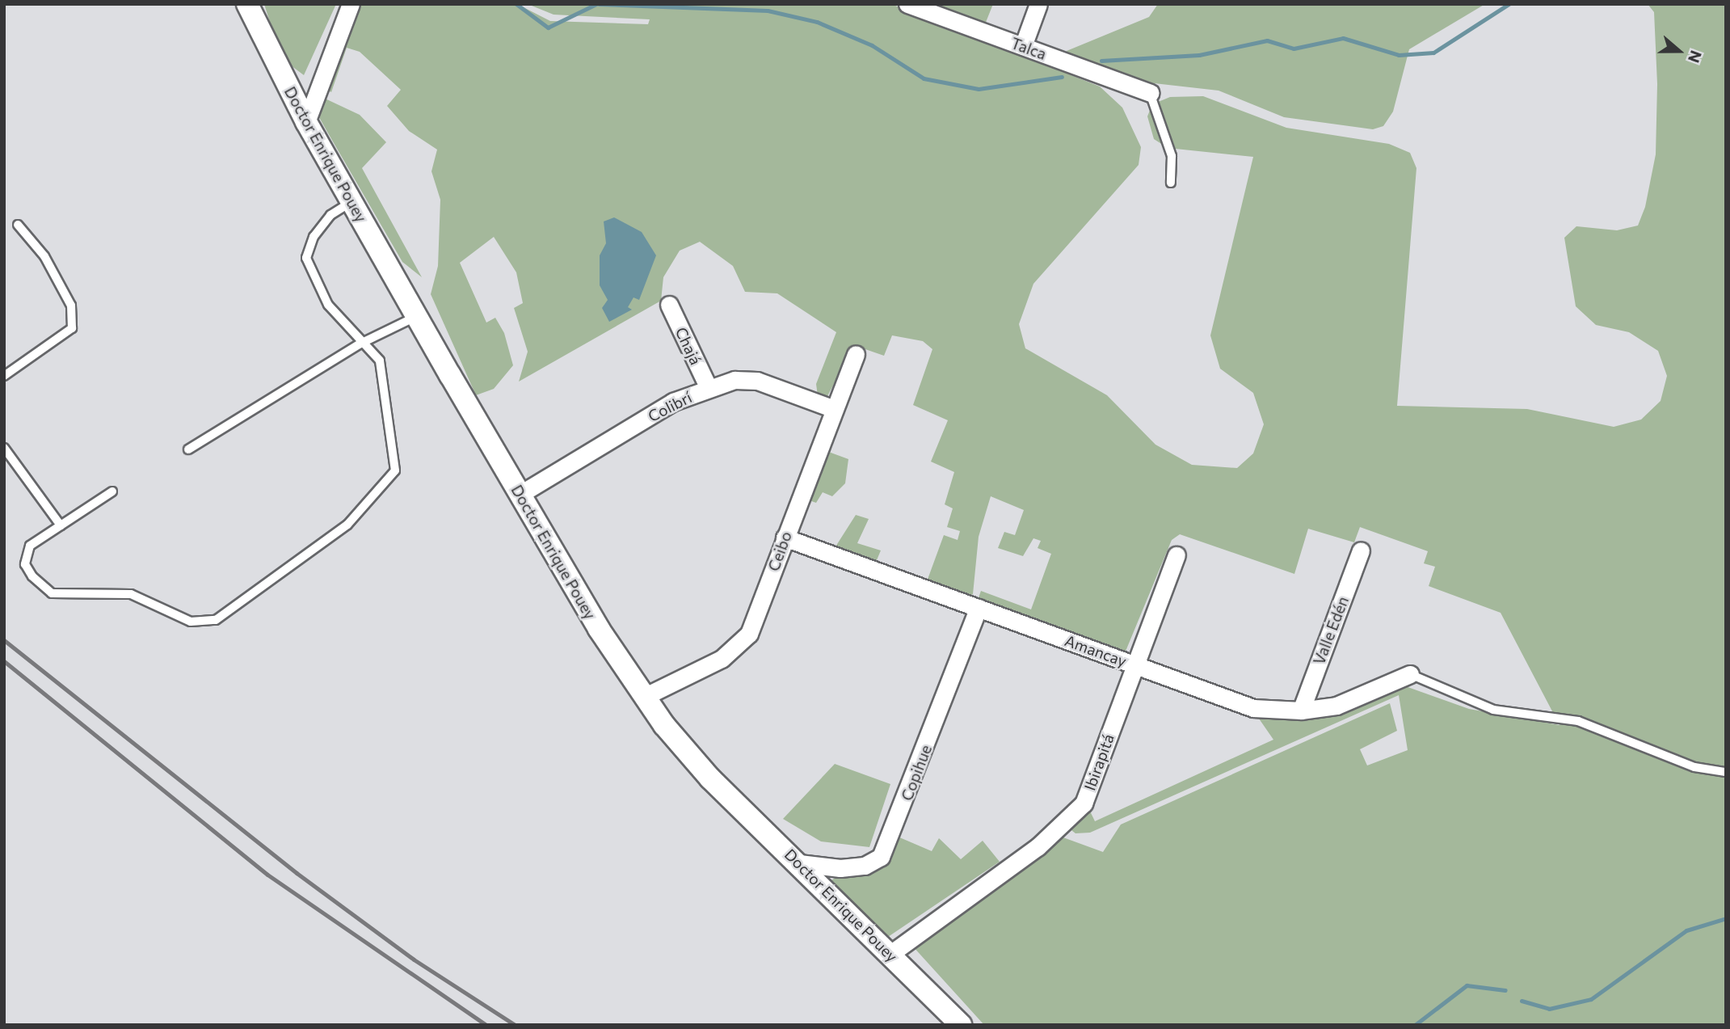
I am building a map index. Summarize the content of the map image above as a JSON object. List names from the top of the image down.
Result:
{
  "streets": {
    "street": [
      "Talca",
      "Doctor Enrique Pouey",
      "Chajá",
      "Colibrí",
      "Ceibo",
      "Valle Edén",
      "Amancay",
      "Ibirapitá",
      "Copihue"
    ]
  },
  "crossings": [
    ["Doctor Enrique Pouey", "Colibrí"],
    ["Doctor Enrique Pouey", "Ceibo"],
    ["Doctor Enrique Pouey", "Ibirapitá"],
    ["Doctor Enrique Pouey", "Copihue"],
    ["Chajá", "Colibrí"],
    ["Colibrí", "Ceibo"],
    ["Ceibo", "Amancay"],
    ["Valle Edén", "Amancay"],
    ["Amancay", "Ibirapitá"],
    ["Amancay", "Copihue"]
  ],
  "north": "right"
}
